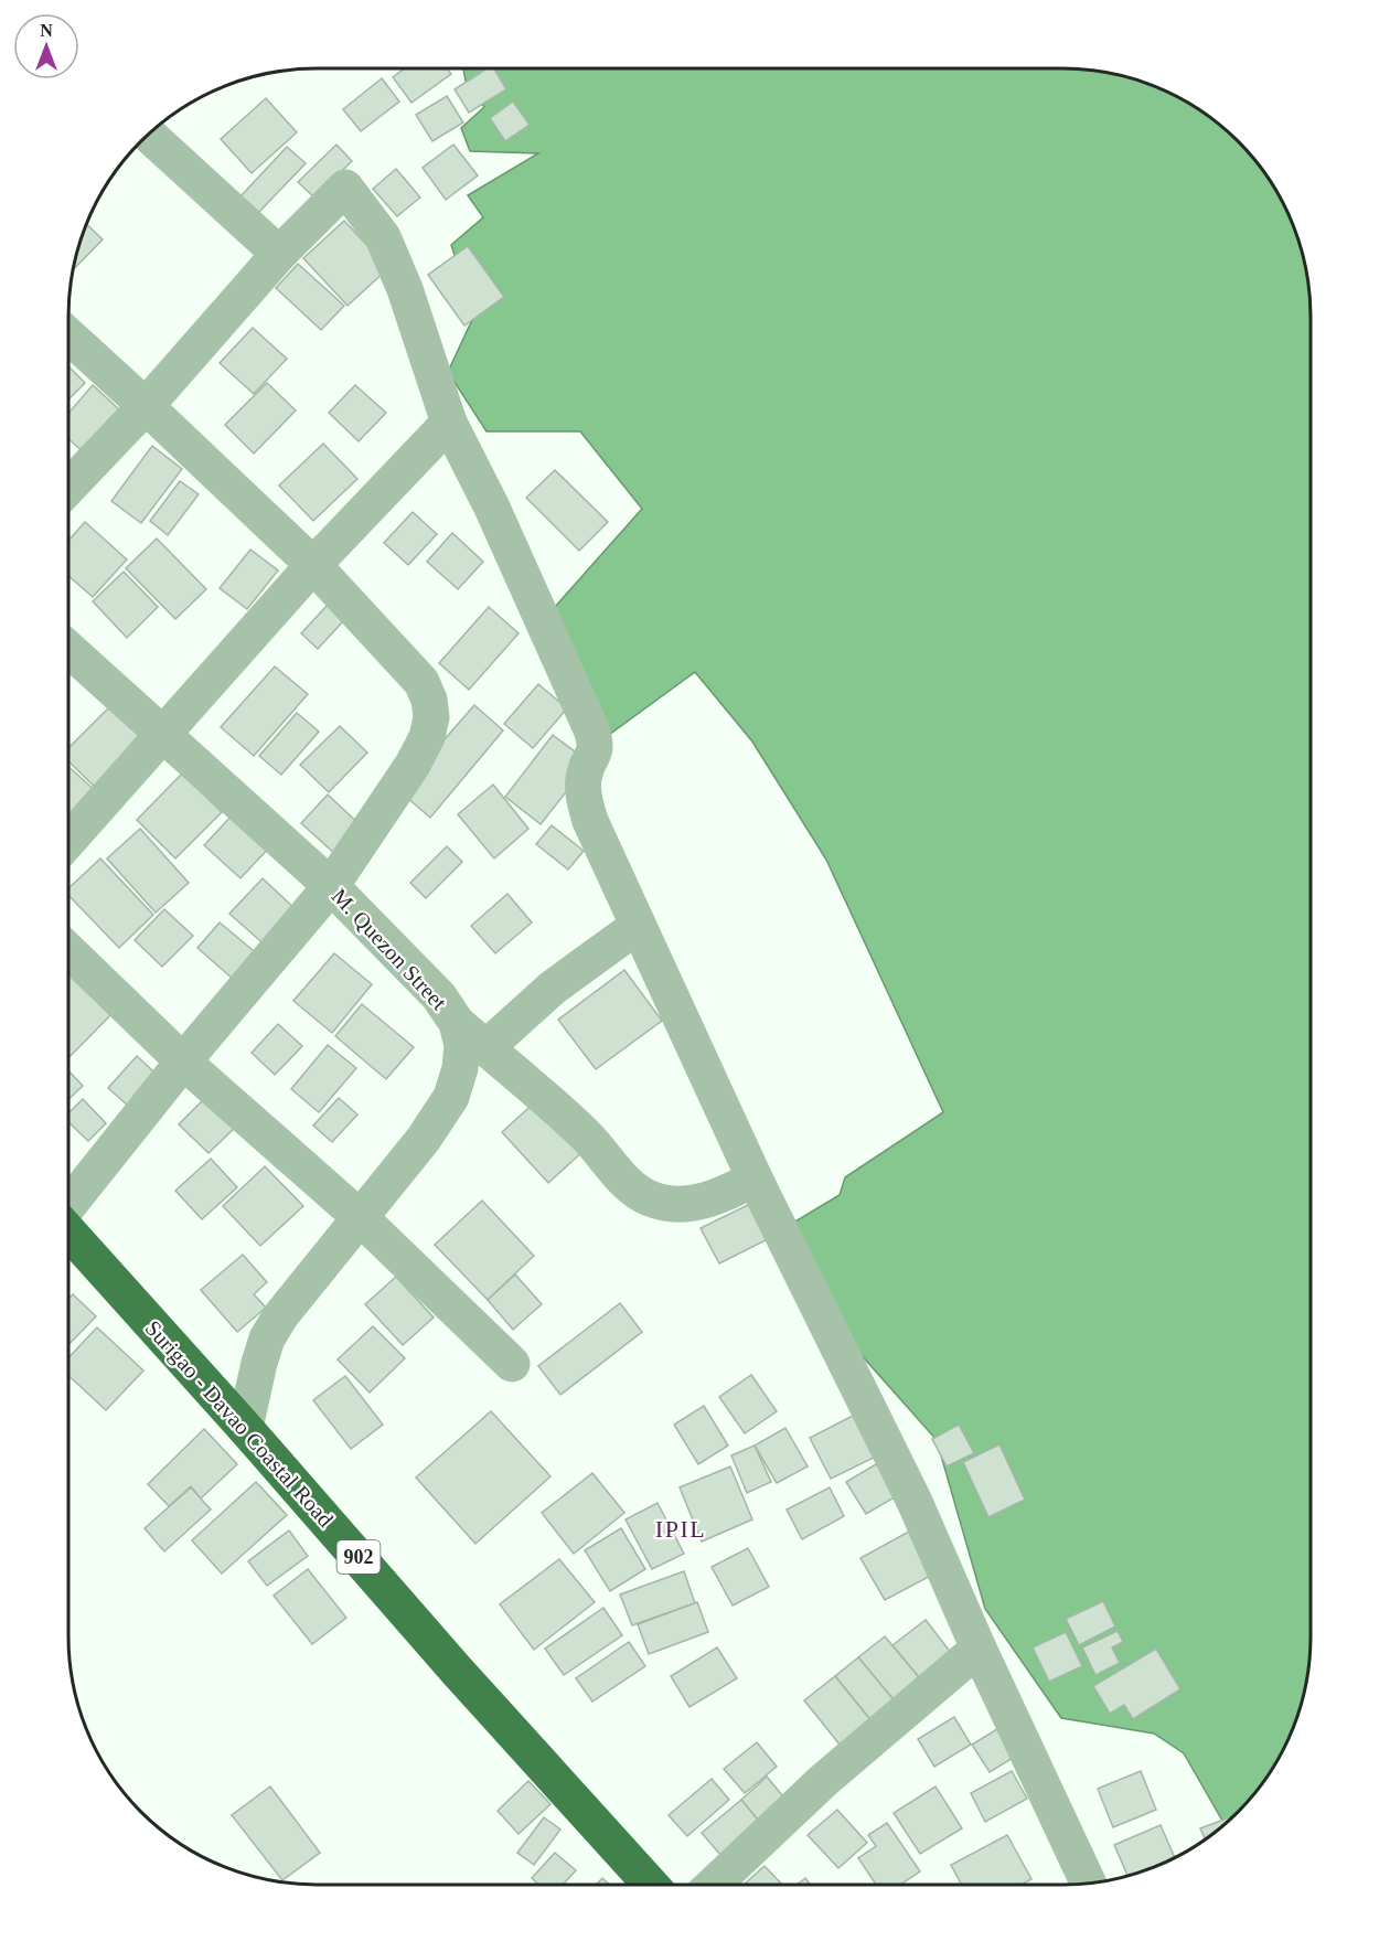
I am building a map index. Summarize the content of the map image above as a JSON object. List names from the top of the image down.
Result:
{
  "streets": {
    "highway": ["Surigao - Davao Coastal Road", "902"],
    "street": ["M. Quezon Street"]
  },
  "crossings": [
    ["M. Quezon Street", "Surigao - Davao Coastal Road"]
  ],
  "districts": ["IPIL"],
  "north": "top"
}
